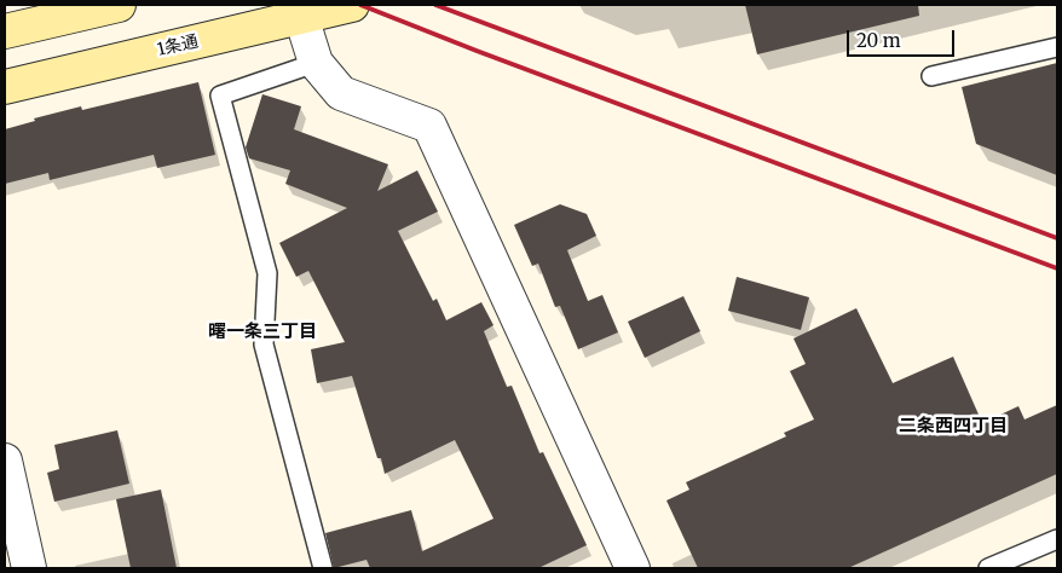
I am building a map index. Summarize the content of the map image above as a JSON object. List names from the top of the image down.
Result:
{
  "streets": {
    "street": ["1条通"]
  },
  "districts": ["曙一条三丁目", "二条西四丁目"],
  "scale_bar": "20 m"
}
